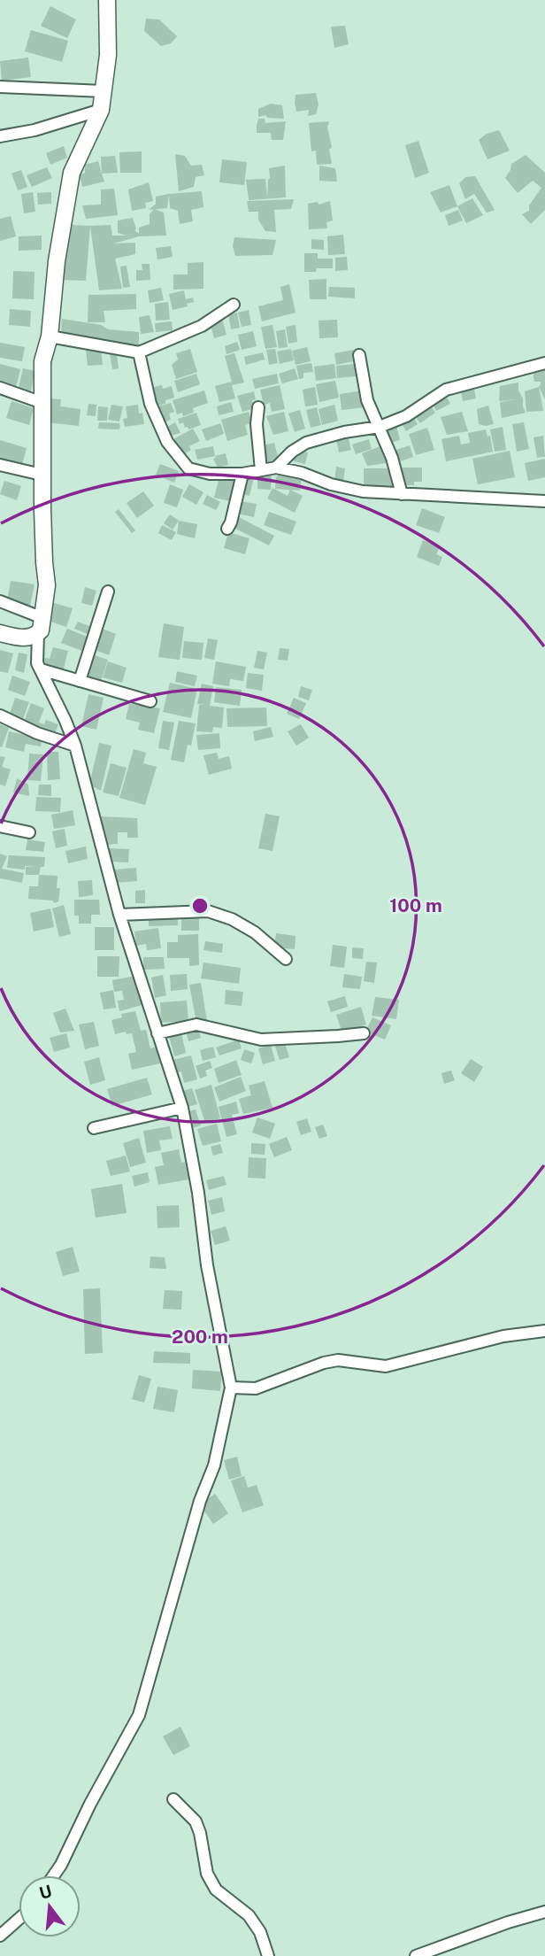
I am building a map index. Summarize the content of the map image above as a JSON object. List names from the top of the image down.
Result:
{
  "north": "top",
  "rings": ["100 m", "200 m"]
}
